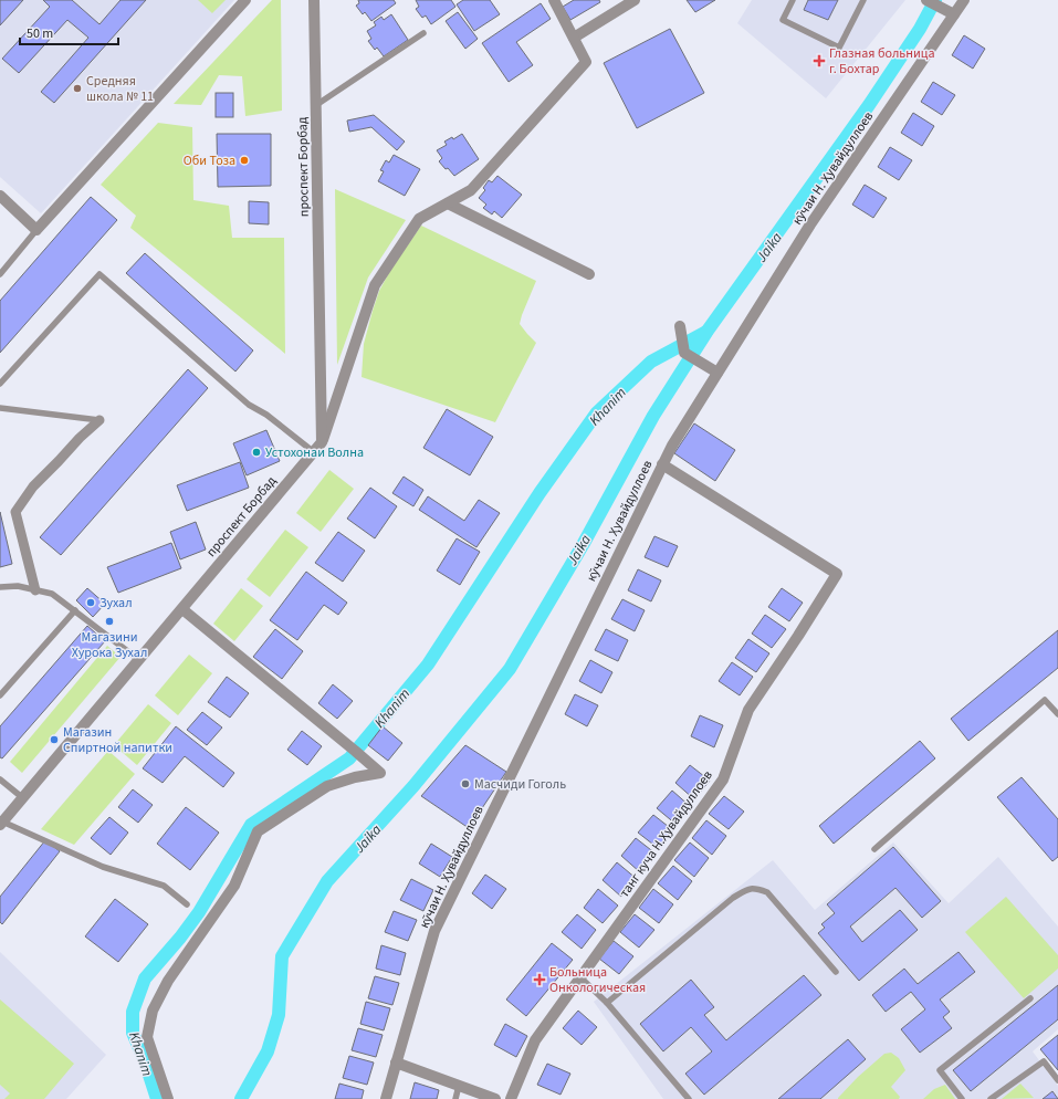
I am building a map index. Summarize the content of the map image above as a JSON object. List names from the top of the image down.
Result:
{
  "streets": {
    "street": ["проспект Борбад", "кӯчаи Н. Ҳувайдуллоев", "танг куча Н.Ҳувайдуллоев"]
  },
  "crossings": [
    ["кӯчаи Н. Ҳувайдуллоев", "танг куча Н.Ҳувайдуллоев"]
  ],
  "water": ["Jaika", "Khanim"],
  "places": {
    "health": ["Глазная больница г. Бохтар", "Больница Онкологическая"],
    "other": [
      "Средняя школа № 11",
      "Оби Тоза",
      "Устохонаи Волна",
      "Зухал",
      "Магазини Хурока Зухал",
      "Магазин Спиртной напитки",
      "Масчиди Гоголь"
    ]
  },
  "scale_bar": "50 m"
}
